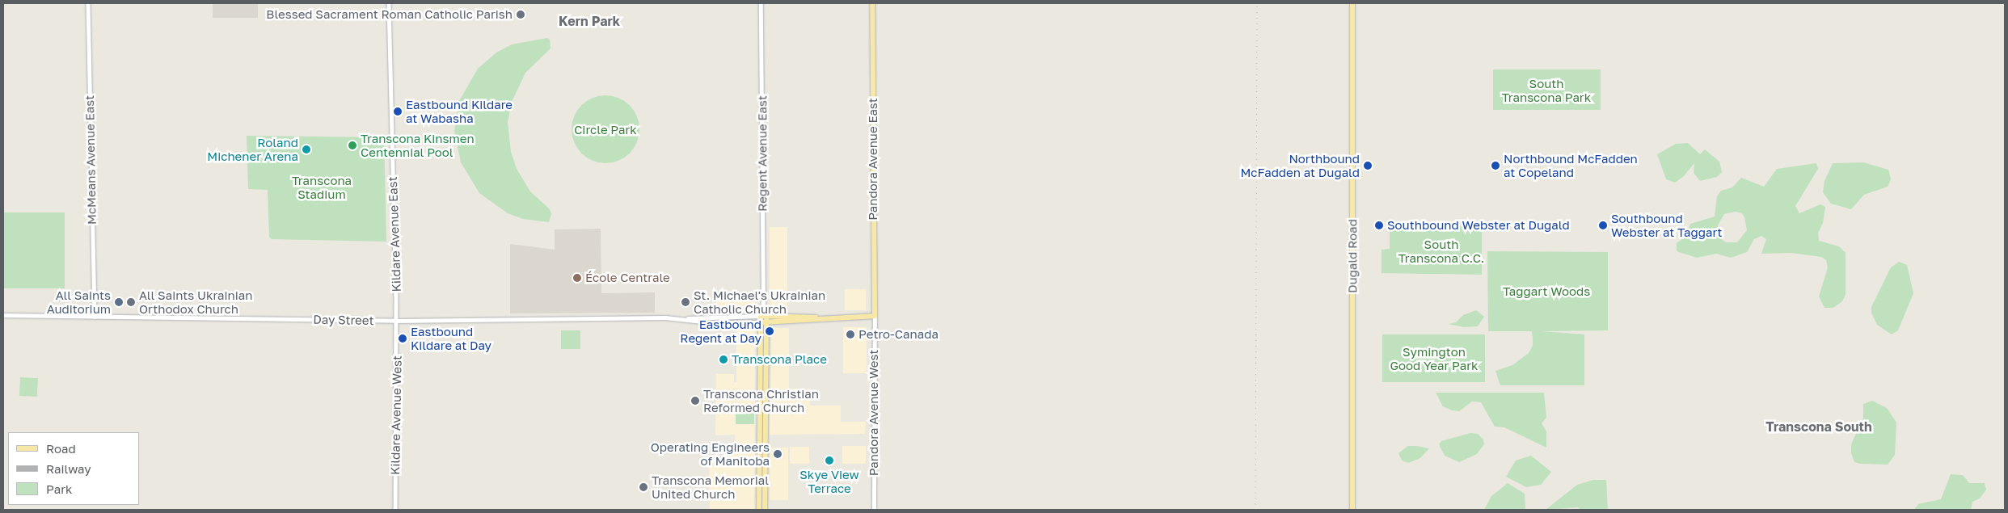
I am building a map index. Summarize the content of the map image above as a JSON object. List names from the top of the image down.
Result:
{
  "streets": {
    "main road": ["Pandora Avenue East", "Dugald Road", "Day Street"],
    "street": [
      "Regent Avenue East",
      "McMeans Avenue East",
      "Kildare Avenue East",
      "Pandora Avenue West",
      "Kildare Avenue West"
    ]
  },
  "crossings": [
    ["Pandora Avenue East", "Day Street"],
    ["Pandora Avenue East", "Pandora Avenue West"],
    ["McMeans Avenue East", "Day Street"],
    ["Kildare Avenue East", "Day Street"],
    ["Kildare Avenue East", "Kildare Avenue West"],
    ["Day Street", "Pandora Avenue West"],
    ["Day Street", "Kildare Avenue West"]
  ],
  "districts": ["Kern Park", "Transcona South"],
  "parks": [
    "South Transcona Park",
    "Circle Park",
    "Transcona Stadium",
    "South Transcona C.C.",
    "Taggart Woods",
    "Symington Good Year Park"
  ],
  "places": [
    "Blessed Sacrament Roman Catholic Parish",
    "Eastbound Kildare at Wabasha",
    "Transcona Kinsmen Centennial Pool",
    "Roland Michener Arena",
    "Northbound McFadden at Dugald",
    "Northbound McFadden at Copeland",
    "Southbound Webster at Dugald",
    "Southbound Webster at Taggart",
    "École Centrale",
    "All Saints Auditorium",
    "All Saints Ukrainian Orthodox Church",
    "St. Michael's Ukrainian Catholic Church",
    "Eastbound Regent at Day",
    "Petro-Canada",
    "Eastbound Kildare at Day",
    "Transcona Place",
    "Transcona Christian Reformed Church",
    "Operating Engineers of Manitoba",
    "Skye View Terrace",
    "Transcona Memorial United Church"
  ],
  "legend": ["Road", "Railway", "Park"]
}
